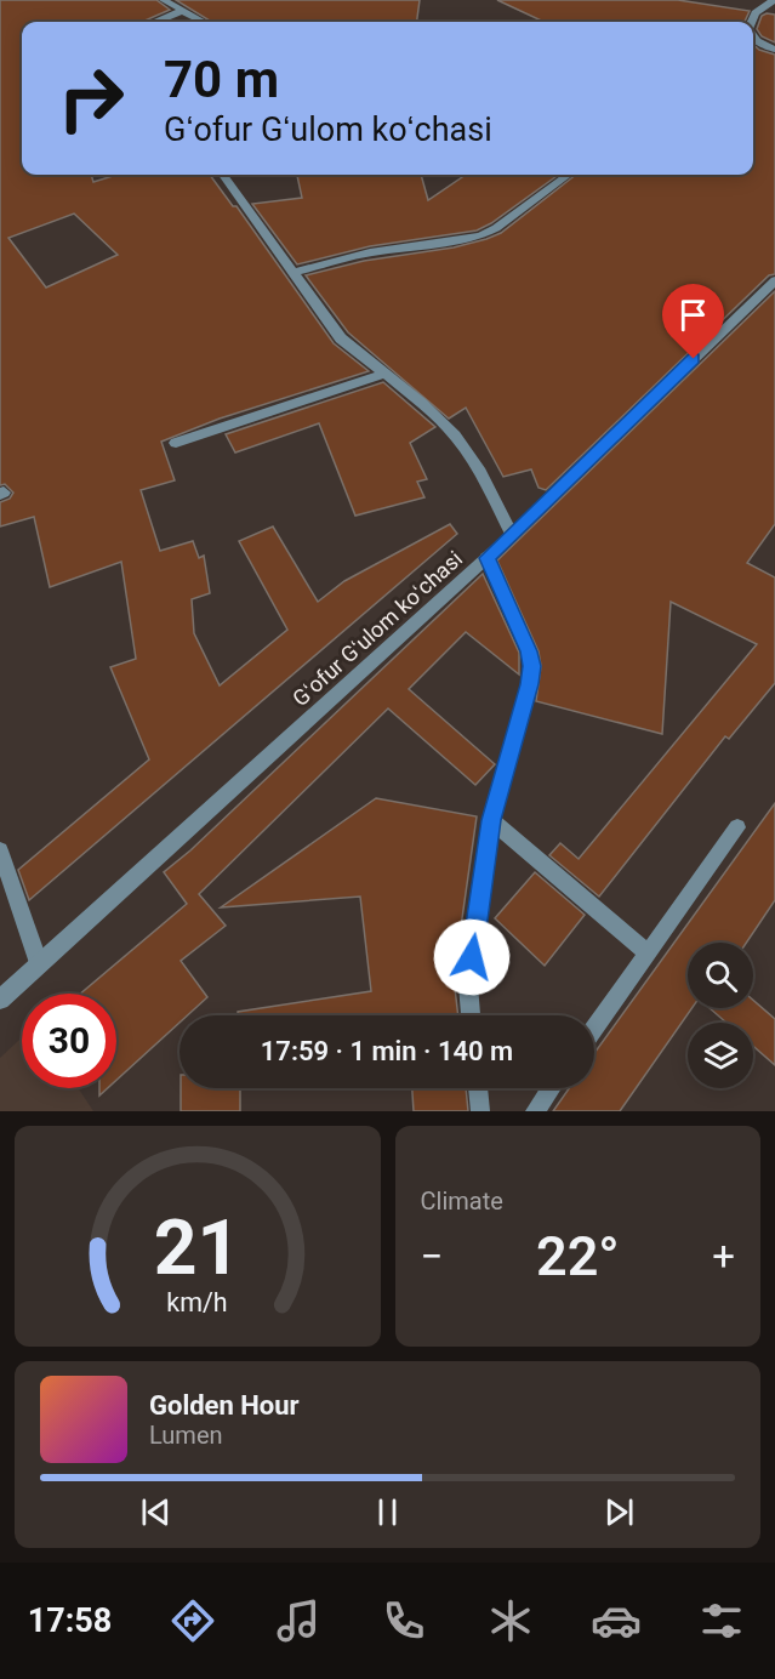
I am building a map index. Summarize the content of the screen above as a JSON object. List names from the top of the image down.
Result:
{
  "streets": {
    "street": ["Gʻofur Gʻulom koʻchasi"]
  },
  "page": {
    "turn": ["70 m", "Gʻofur Gʻulom koʻchasi"],
    "limit": "30",
    "trip": "17:59 · 1 min · 140 m",
    "tile": "Climate",
    "heat": ["−", "22°", "+"],
    "song": ["Golden Hour", "Lumen"],
    "tabs": "17:58",
    "gauge": ["21", "km/h"]
  }
}
